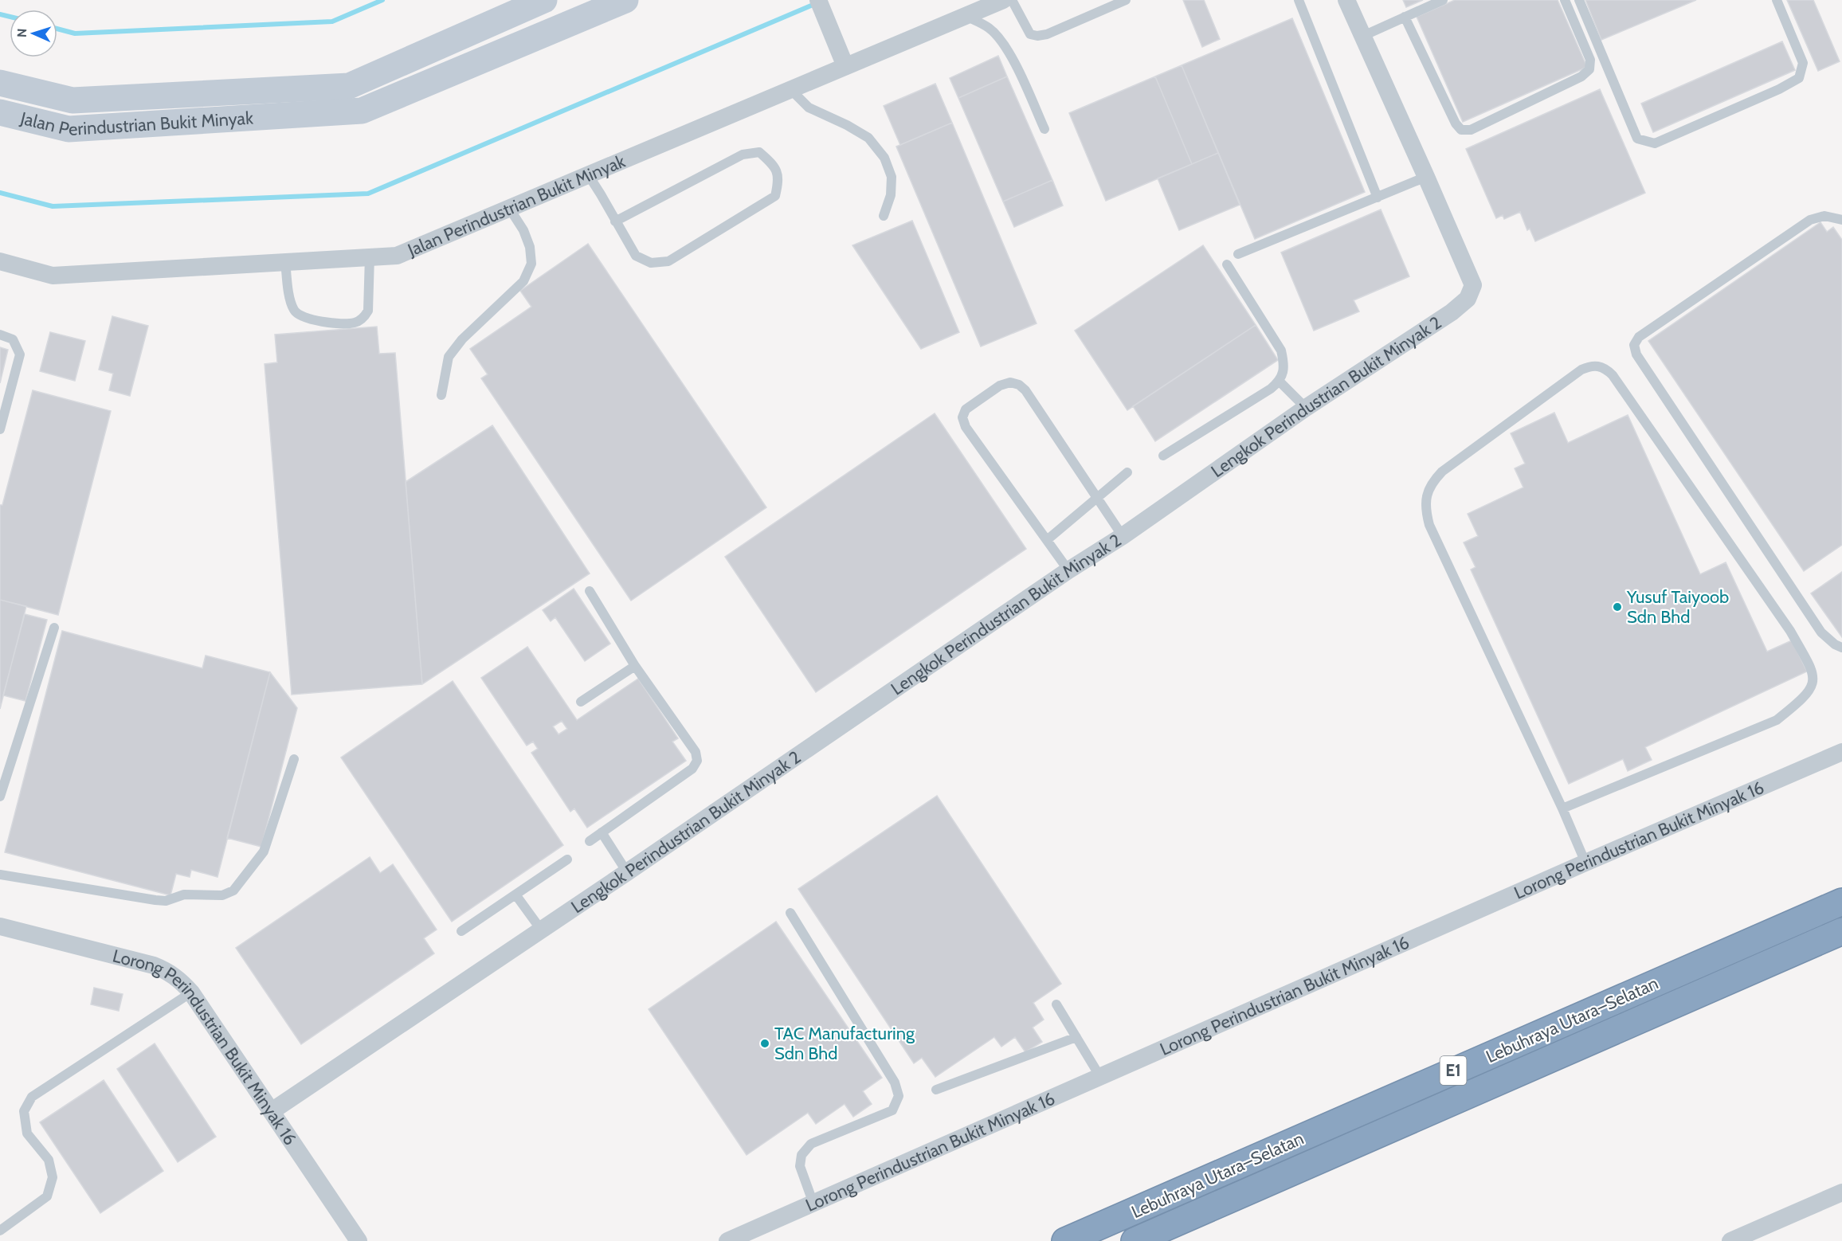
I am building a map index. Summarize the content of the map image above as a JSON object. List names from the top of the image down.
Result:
{
  "streets": {
    "highway": ["Lebuhraya Utara–Selatan", "E1"],
    "main road": ["Jalan Perindustrian Bukit Minyak"],
    "street": ["Lengkok Perindustrian Bukit Minyak 2", "Lorong Perindustrian Bukit Minyak 16"]
  },
  "crossings": [
    ["Lengkok Perindustrian Bukit Minyak 2", "Lorong Perindustrian Bukit Minyak 16"]
  ],
  "places": ["Yusuf Taiyoob Sdn Bhd", "TAC Manufacturing Sdn Bhd"],
  "north": "left"
}
